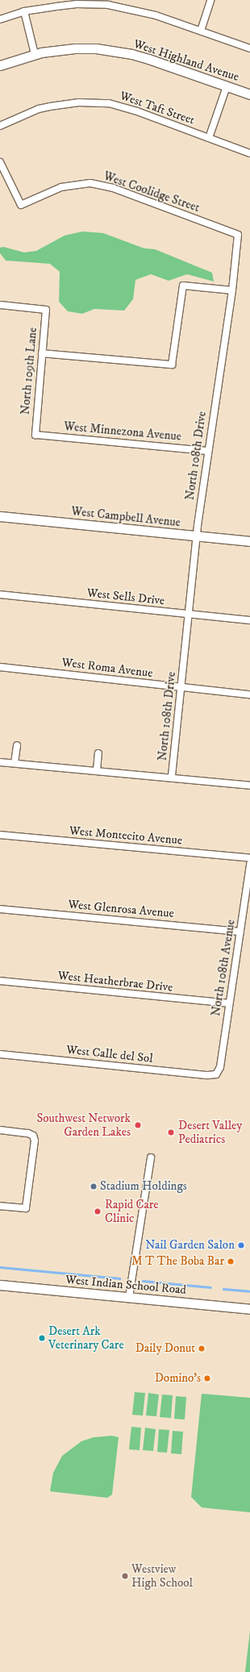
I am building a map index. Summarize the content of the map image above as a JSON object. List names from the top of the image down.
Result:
{
  "streets": {
    "street": [
      "West Highland Avenue",
      "West Taft Street",
      "West Coolidge Street",
      "North 109th Lane",
      "West Minnezona Avenue",
      "North 108th Drive",
      "West Campbell Avenue",
      "West Sells Drive",
      "West Roma Avenue",
      "West Montecito Avenue",
      "West Glenrosa Avenue",
      "North 108th Avenue",
      "West Heatherbrae Drive",
      "West Calle del Sol",
      "West Indian School Road"
    ]
  },
  "crossings": [
    ["West Coolidge Street", "North 108th Drive"],
    ["North 109th Lane", "West Minnezona Avenue"],
    ["West Minnezona Avenue", "North 108th Drive"],
    ["North 108th Drive", "West Campbell Avenue"],
    ["North 108th Drive", "West Sells Drive"],
    ["North 108th Drive", "West Roma Avenue"],
    ["West Glenrosa Avenue", "North 108th Avenue"],
    ["North 108th Avenue", "West Heatherbrae Drive"],
    ["North 108th Avenue", "West Calle del Sol"]
  ],
  "places": [
    "Southwest Network Garden Lakes",
    "Desert Valley Pediatrics",
    "Stadium Holdings",
    "Rapid Care Clinic",
    "Nail Garden Salon",
    "M T The Boba Bar",
    "Desert Ark Veterinary Care",
    "Daily Donut",
    "Domino's",
    "Westview High School"
  ]
}
